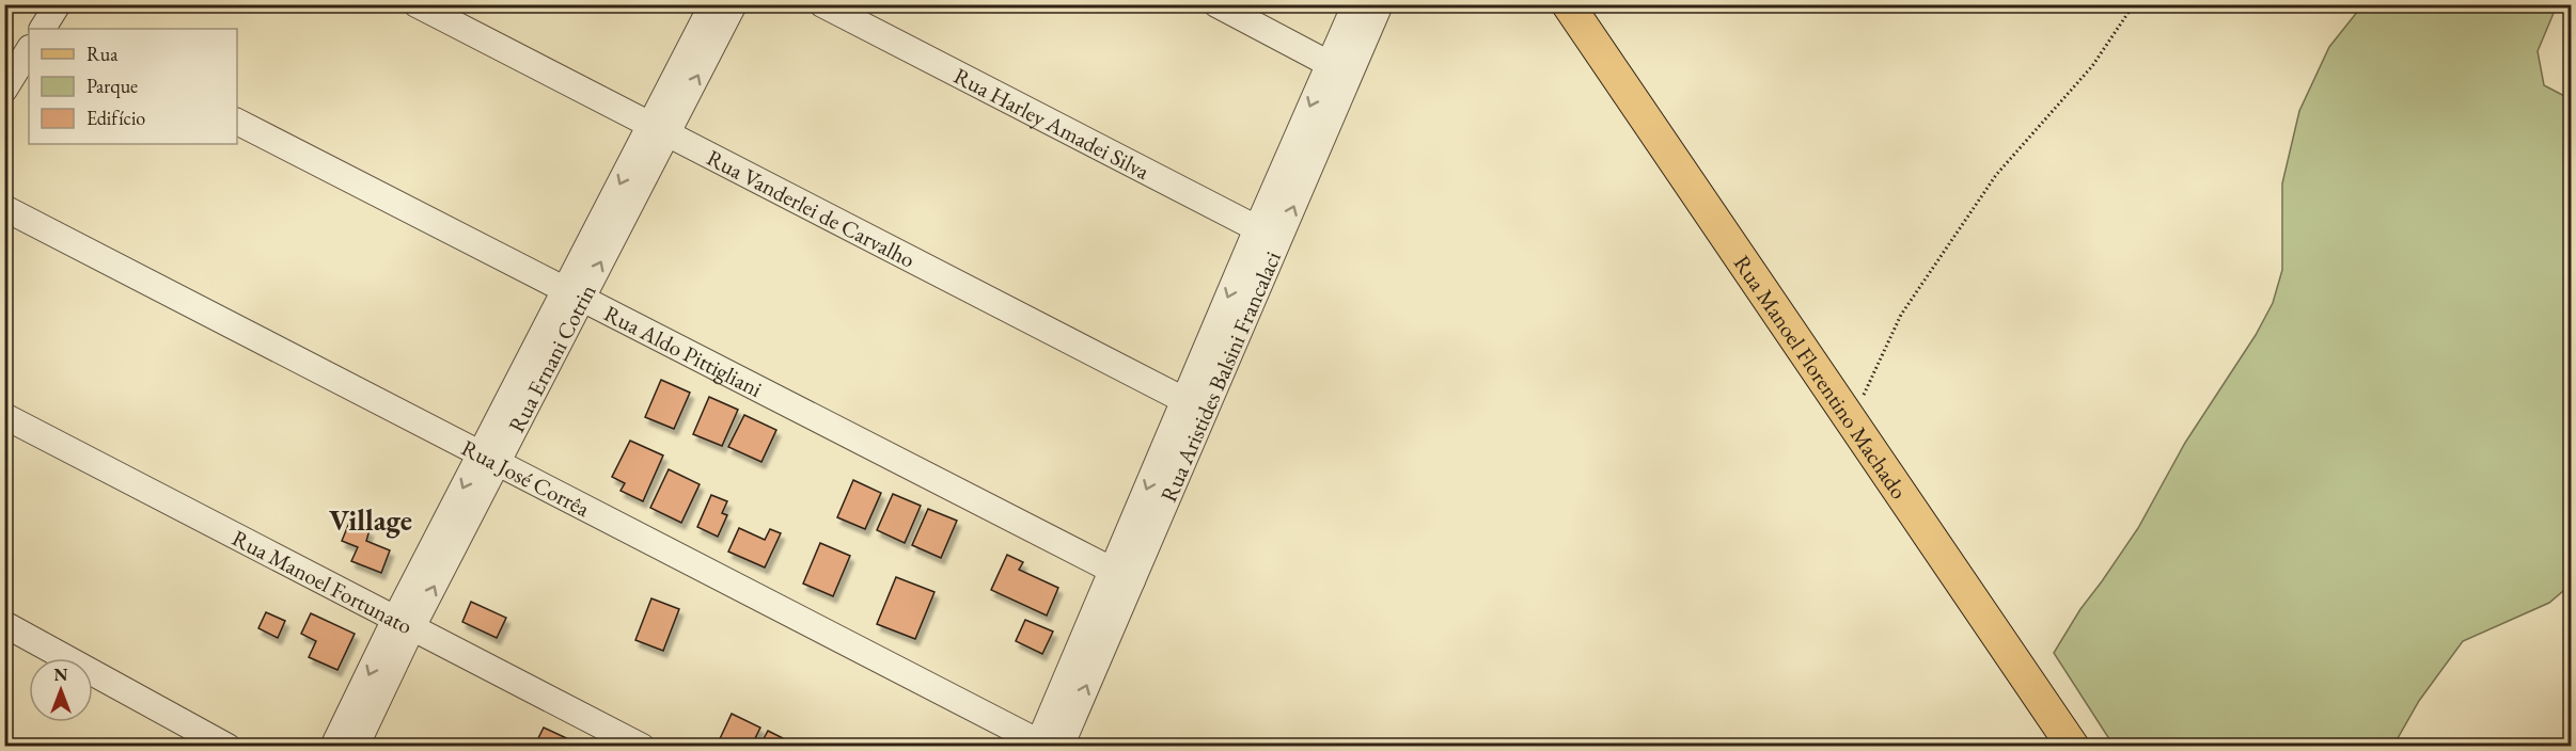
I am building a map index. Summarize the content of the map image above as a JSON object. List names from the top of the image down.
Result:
{
  "streets": {
    "main road": ["Rua Manoel Florentino Machado"],
    "street": [
      "Rua Harley Amadei Silva",
      "Rua Vanderlei de Carvalho",
      "Rua Aldo Pittigliani",
      "Rua Ernani Cotrin",
      "Rua Aristides Balsini Francalaci",
      "Rua José Corrêa",
      "Rua Manoel Fortunato"
    ]
  },
  "crossings": [
    ["Rua Harley Amadei Silva", "Rua Aristides Balsini Francalaci"],
    ["Rua Vanderlei de Carvalho", "Rua Ernani Cotrin"],
    ["Rua Vanderlei de Carvalho", "Rua Aristides Balsini Francalaci"],
    ["Rua Aldo Pittigliani", "Rua Ernani Cotrin"],
    ["Rua Aldo Pittigliani", "Rua Aristides Balsini Francalaci"],
    ["Rua Ernani Cotrin", "Rua José Corrêa"],
    ["Rua Ernani Cotrin", "Rua Manoel Fortunato"],
    ["Rua Aristides Balsini Francalaci", "Rua José Corrêa"]
  ],
  "districts": ["Village"],
  "legend": ["Rua", "Parque", "Edifício"],
  "north": "top"
}
